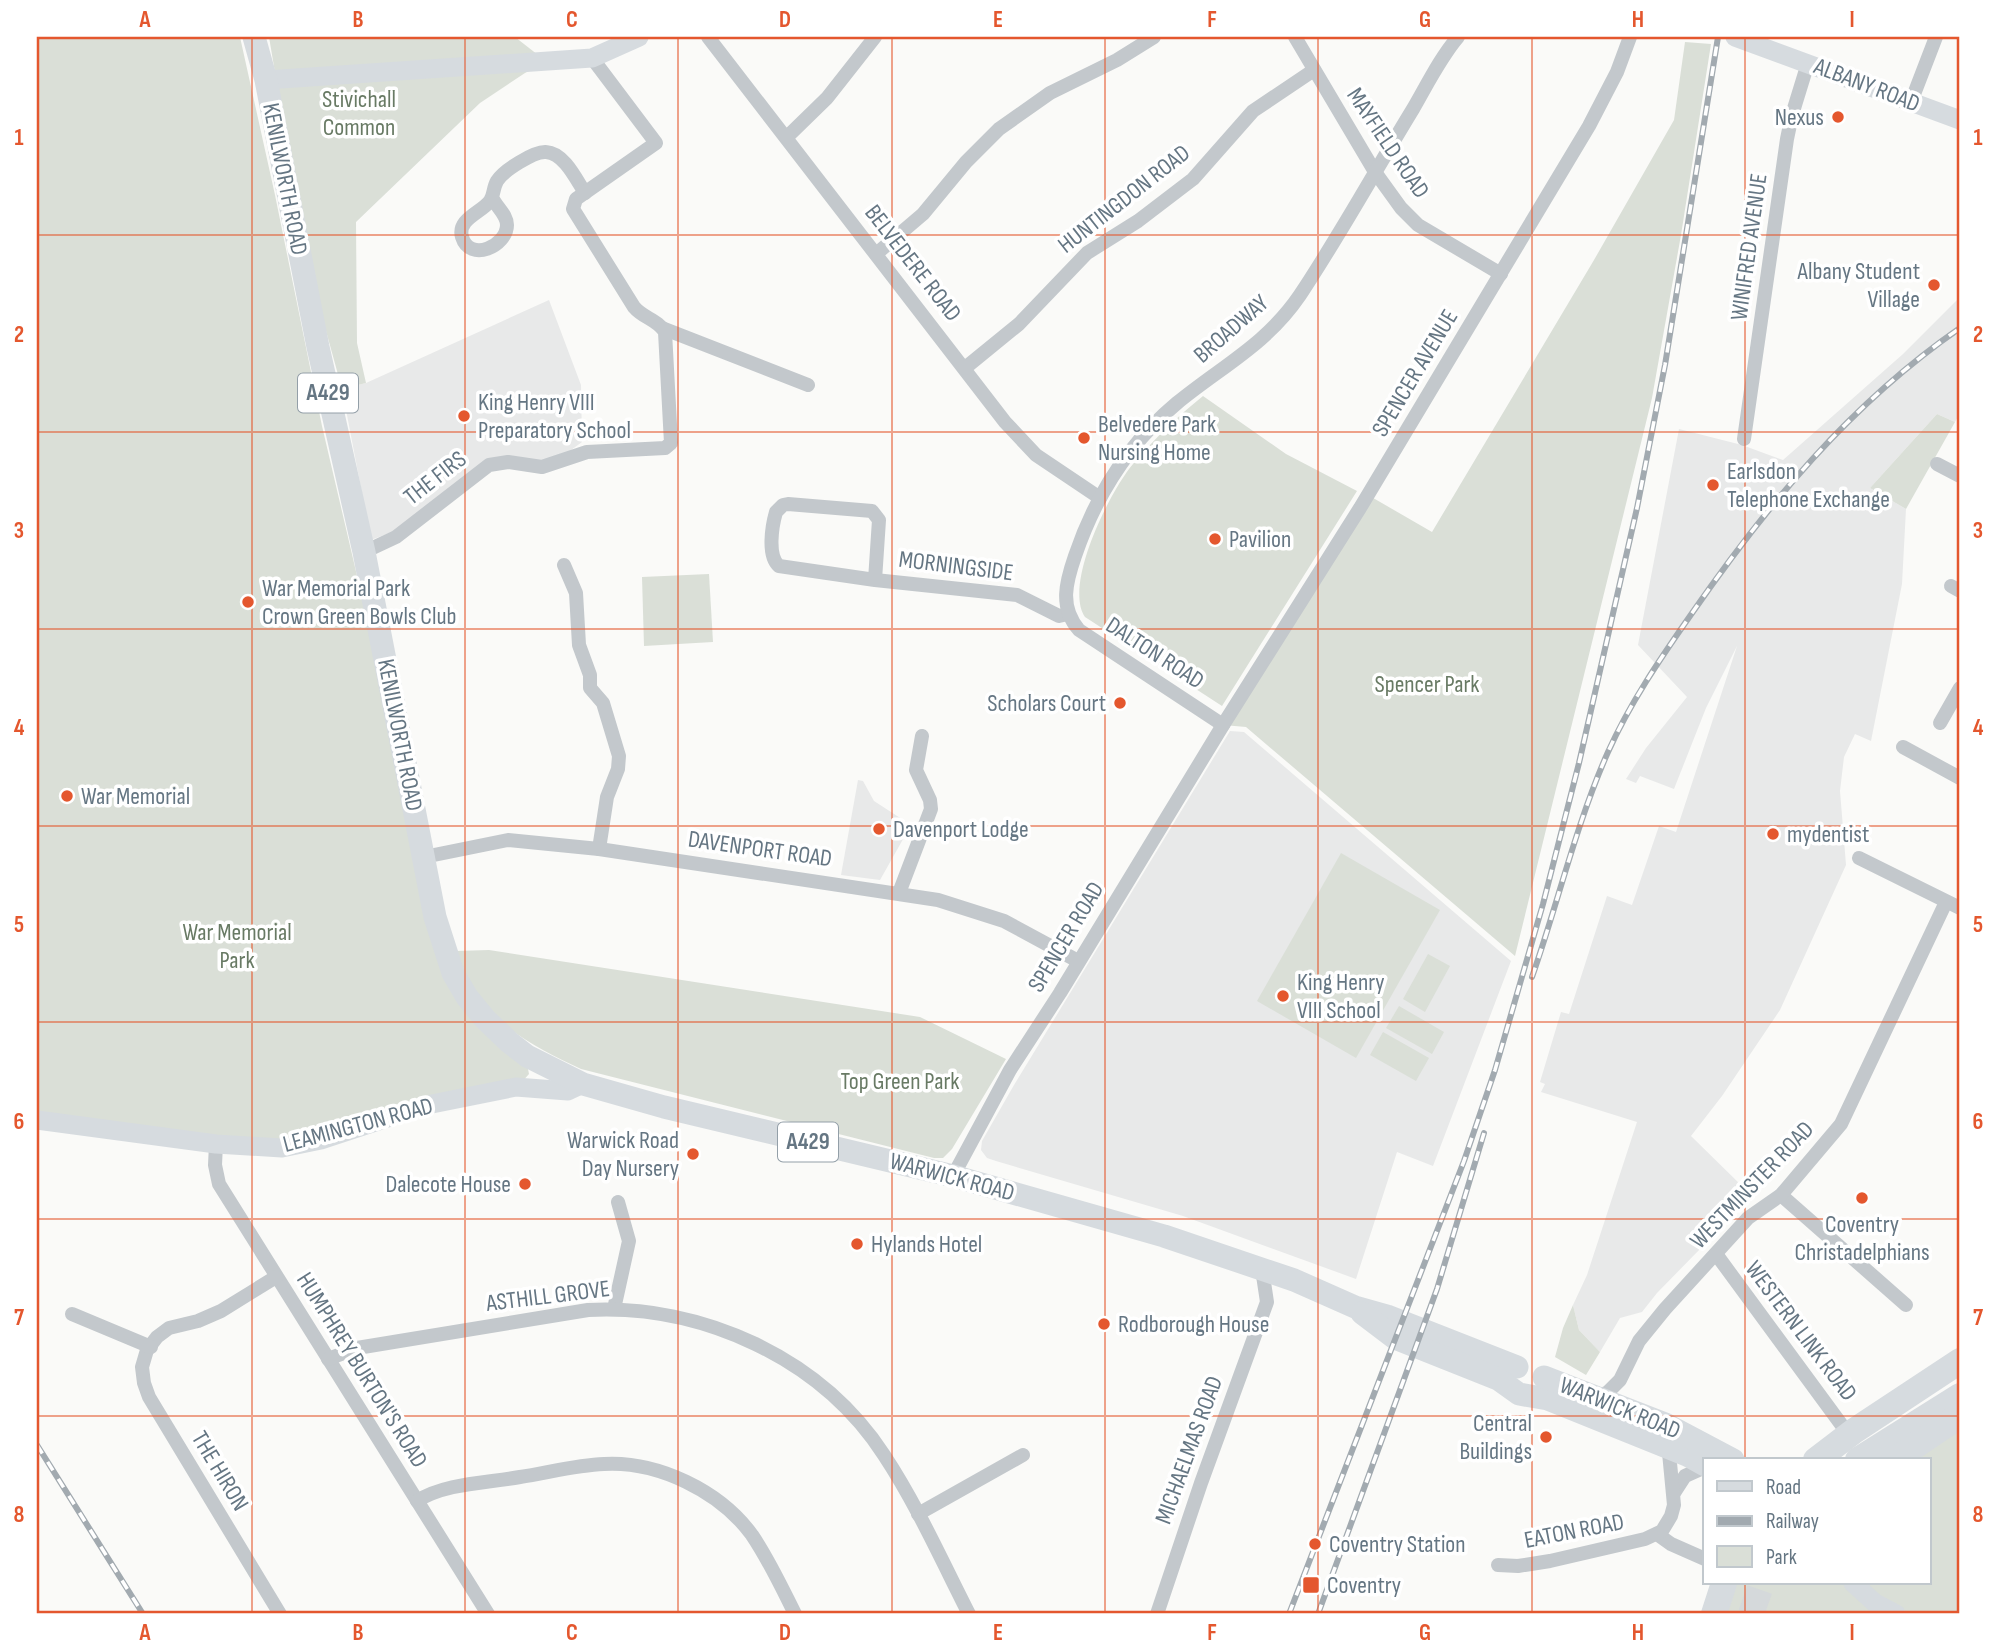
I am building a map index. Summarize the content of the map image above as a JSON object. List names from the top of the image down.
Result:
{
  "streets": {
    "main road": [
      "ALBANY ROAD",
      "KENILWORTH ROAD",
      "A429",
      "LEAMINGTON ROAD",
      "WARWICK ROAD"
    ],
    "street": [
      "MAYFIELD ROAD",
      "HUNTINGDON ROAD",
      "WINIFRED AVENUE",
      "BELVEDERE ROAD",
      "BROADWAY",
      "SPENCER AVENUE",
      "THE FIRS",
      "MORNINGSIDE",
      "DALTON ROAD",
      "DAVENPORT ROAD",
      "SPENCER ROAD",
      "WESTMINSTER ROAD",
      "ASTHILL GROVE",
      "WESTERN LINK ROAD",
      "HUMPHREY BURTON'S ROAD",
      "MICHAELMAS ROAD",
      "THE HIRON",
      "EATON ROAD"
    ]
  },
  "crossings": [
    ["ALBANY ROAD", "WINIFRED AVENUE"],
    ["MAYFIELD ROAD", "HUNTINGDON ROAD"],
    ["MAYFIELD ROAD", "BROADWAY"],
    ["MAYFIELD ROAD", "SPENCER AVENUE"],
    ["KENILWORTH ROAD", "THE FIRS"],
    ["KENILWORTH ROAD", "DAVENPORT ROAD"],
    ["KENILWORTH ROAD", "LEAMINGTON ROAD"],
    ["KENILWORTH ROAD", "WARWICK ROAD"],
    ["HUNTINGDON ROAD", "BELVEDERE ROAD"],
    ["BELVEDERE ROAD", "BROADWAY"],
    ["BROADWAY", "MORNINGSIDE"],
    ["BROADWAY", "DALTON ROAD"],
    ["SPENCER AVENUE", "DALTON ROAD"],
    ["SPENCER AVENUE", "SPENCER ROAD"],
    ["MORNINGSIDE", "DALTON ROAD"],
    ["DALTON ROAD", "SPENCER ROAD"],
    ["DAVENPORT ROAD", "SPENCER ROAD"],
    ["SPENCER ROAD", "WARWICK ROAD"],
    ["LEAMINGTON ROAD", "WARWICK ROAD"],
    ["LEAMINGTON ROAD", "HUMPHREY BURTON'S ROAD"],
    ["WARWICK ROAD", "WESTMINSTER ROAD"],
    ["WARWICK ROAD", "MICHAELMAS ROAD"],
    ["WARWICK ROAD", "EATON ROAD"],
    ["WESTMINSTER ROAD", "WESTERN LINK ROAD"],
    ["ASTHILL GROVE", "HUMPHREY BURTON'S ROAD"]
  ],
  "parks": [
    "Stivichall Common",
    "Spencer Park",
    "War Memorial Park",
    "Top Green Park"
  ],
  "places": {
    "other": [
      "Nexus",
      "Albany Student Village",
      "King Henry VIII Preparatory School",
      "Belvedere Park Nursing Home",
      "Earlsdon Telephone Exchange",
      "Pavilion",
      "War Memorial Park Crown Green Bowls Club",
      "Scholars Court",
      "War Memorial",
      "Davenport Lodge",
      "mydentist",
      "King Henry VIII School",
      "Warwick Road Day Nursery",
      "Dalecote House",
      "Coventry Christadelphians",
      "Hylands Hotel",
      "Rodborough House",
      "Central Buildings",
      "Coventry Station"
    ],
    "transit": ["Coventry"]
  },
  "legend": ["Road", "Railway", "Park"],
  "grid": {
    "columns": [
      "A",
      "B",
      "C",
      "D",
      "E",
      "F",
      "G",
      "H",
      "I"
    ],
    "rows": [
      "1",
      "2",
      "3",
      "4",
      "5",
      "6",
      "7",
      "8"
    ]
  }
}
